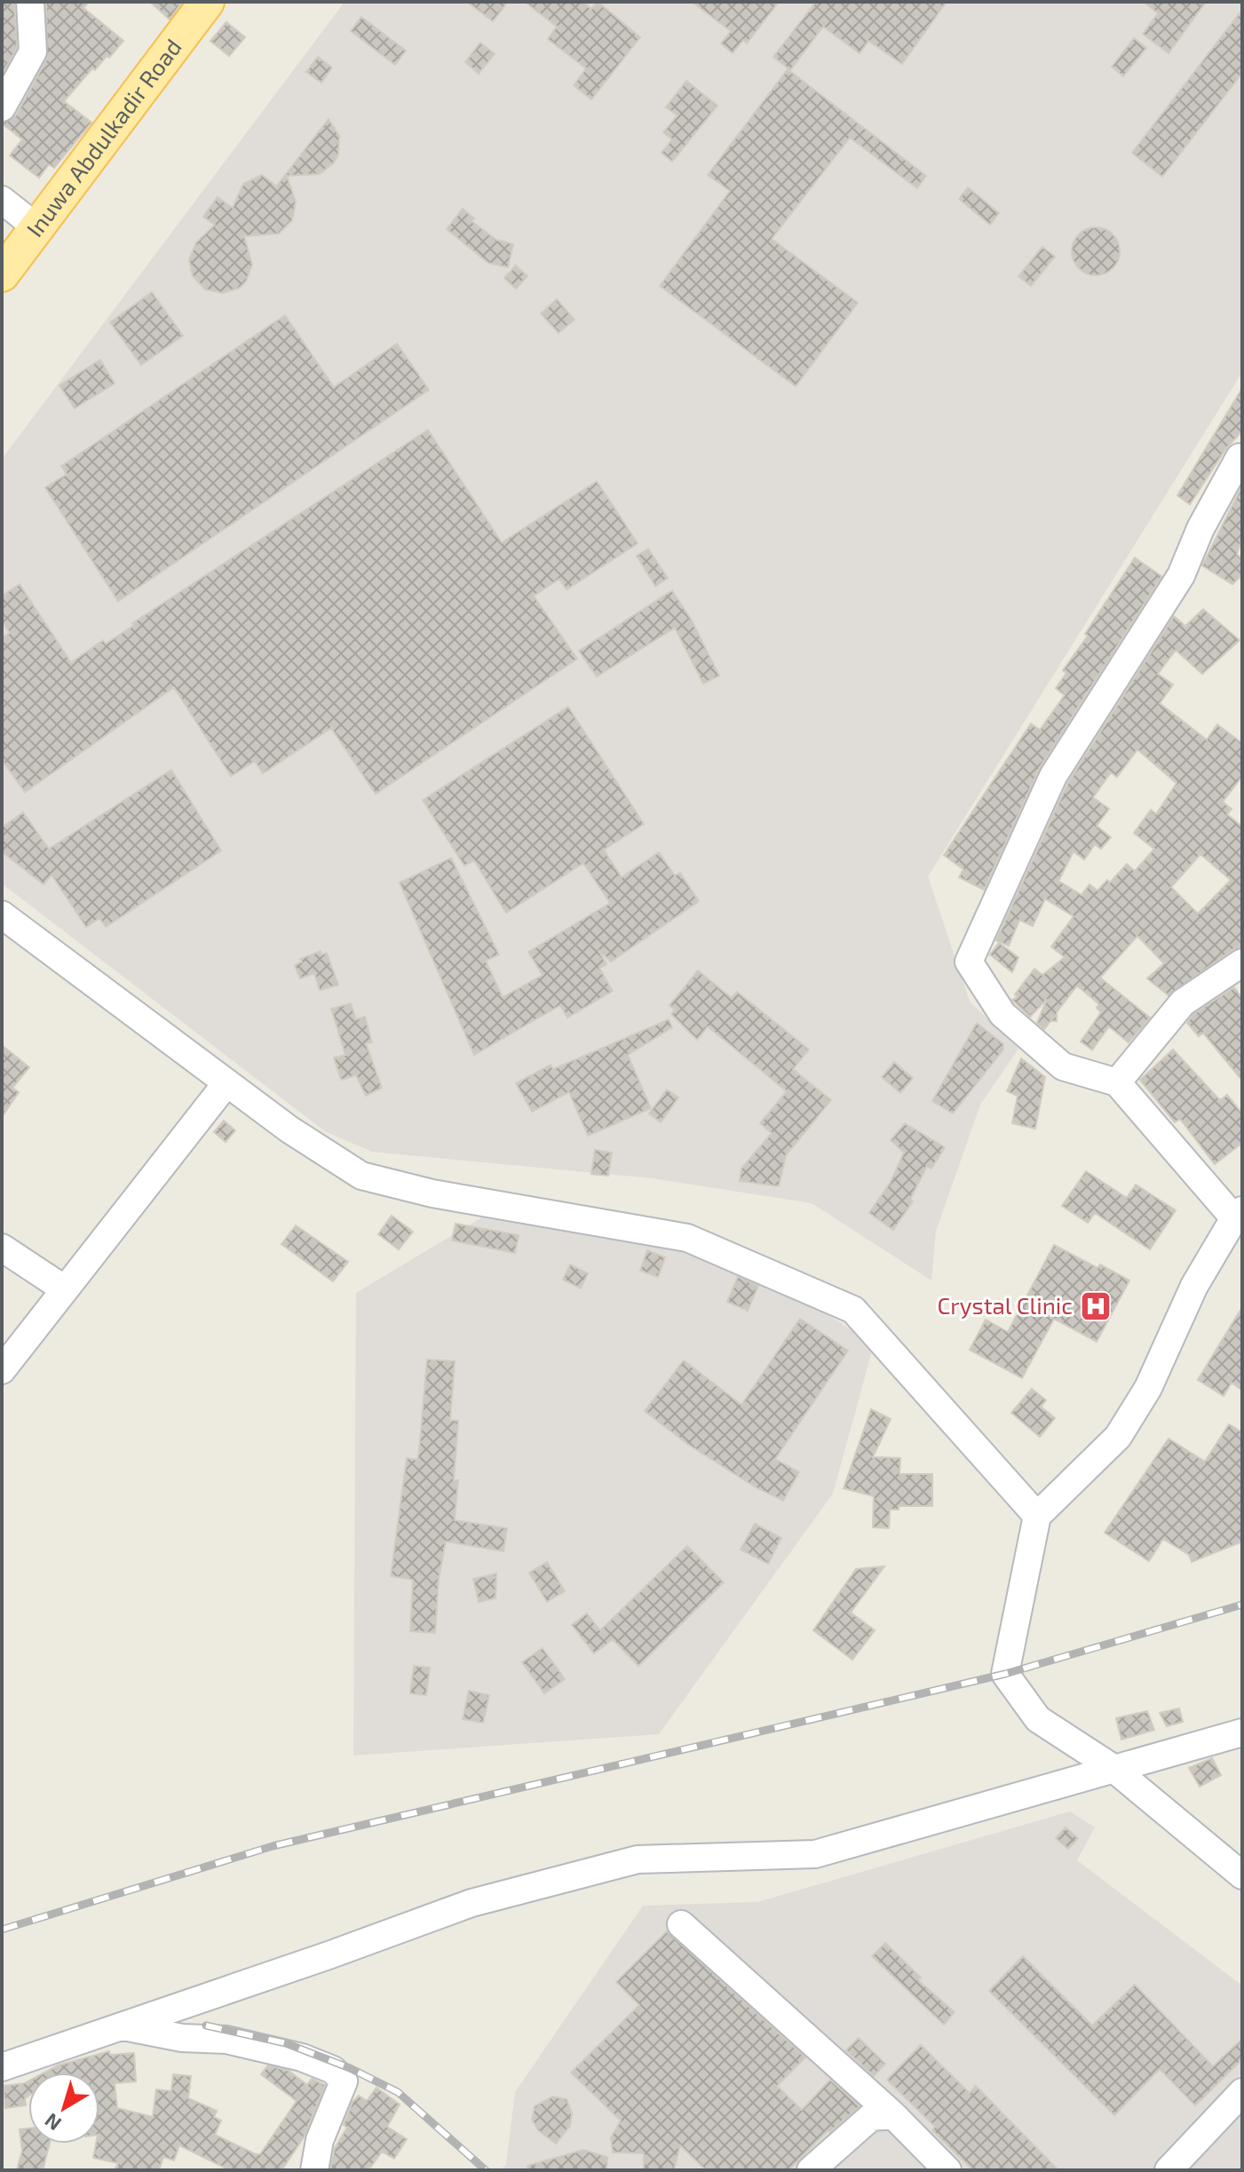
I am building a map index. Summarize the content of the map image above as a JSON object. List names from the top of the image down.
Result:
{
  "streets": {
    "main road": ["Inuwa Abdulkadir Road"]
  },
  "places": {
    "hospital": ["Crystal Clinic"]
  },
  "north": "bottom left"
}
